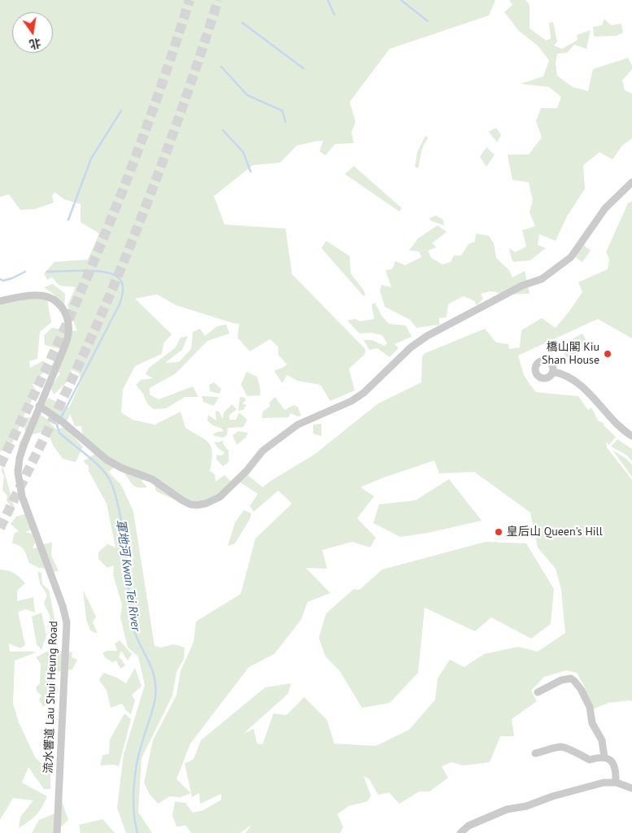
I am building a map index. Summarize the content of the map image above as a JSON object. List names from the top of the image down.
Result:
{
  "streets": {
    "street": ["流水響道 Lau Shui Heung Road"]
  },
  "water": ["軍地河 Kwan Tei River"],
  "places": ["橋山閣 Kiu Shan House", "皇后山 Queen's Hill"],
  "north": "bottom"
}
